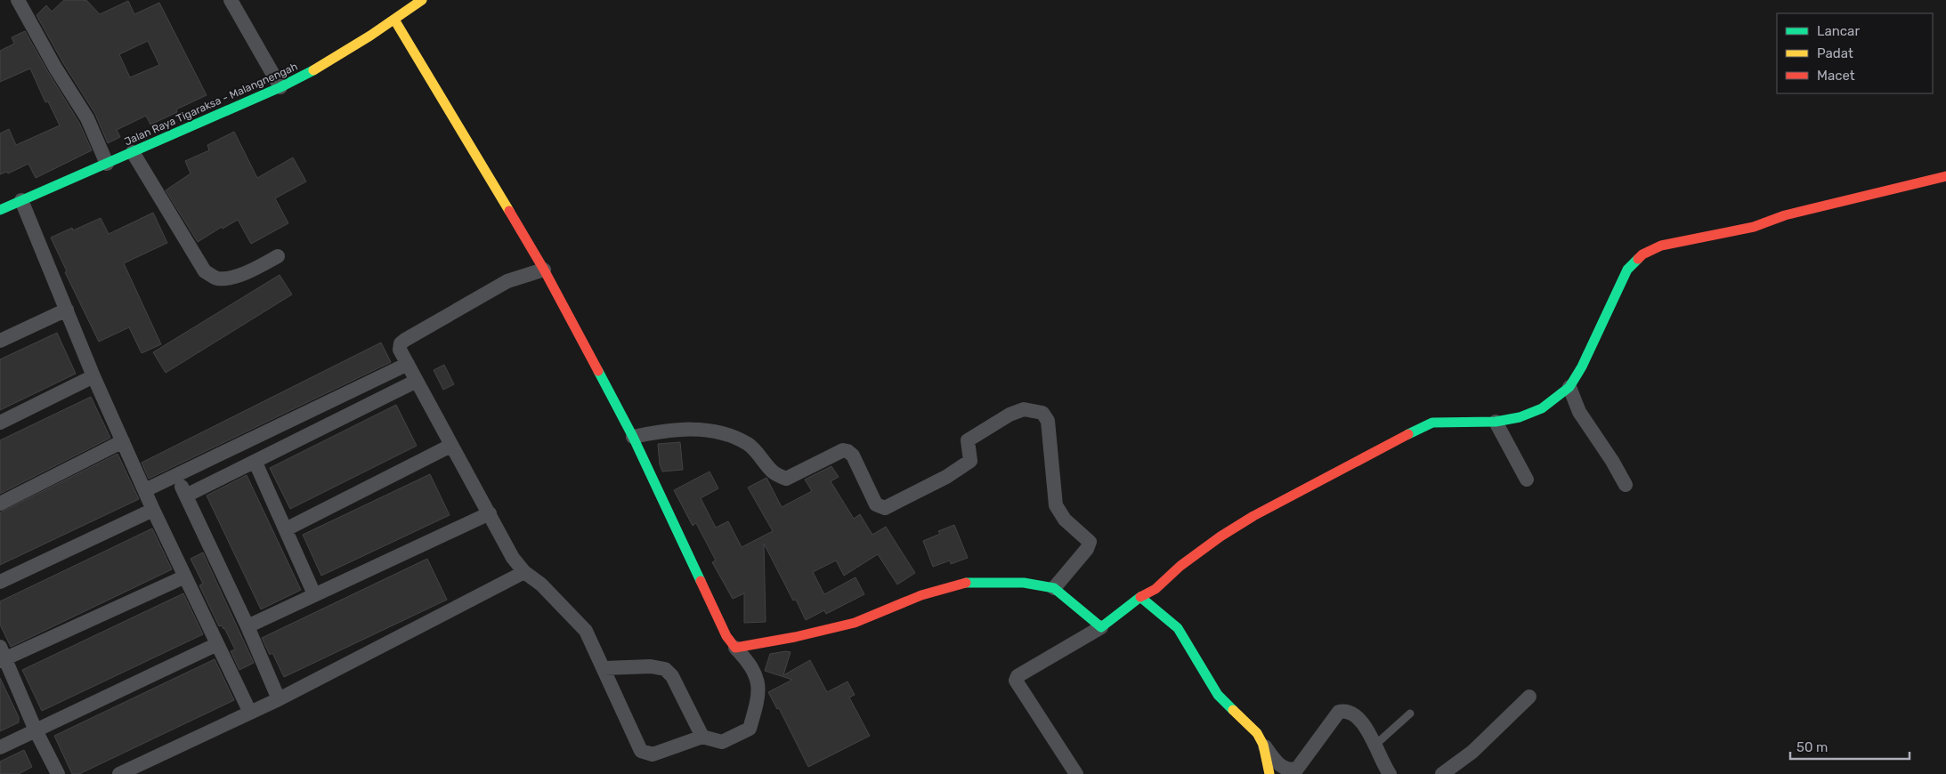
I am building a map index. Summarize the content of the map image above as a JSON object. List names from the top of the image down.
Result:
{
  "streets": {
    "street": ["Jalan Raya Tigaraksa - Malangnengah"]
  },
  "legend": ["Lancar", "Padat", "Macet"],
  "scale_bar": "50 m"
}
